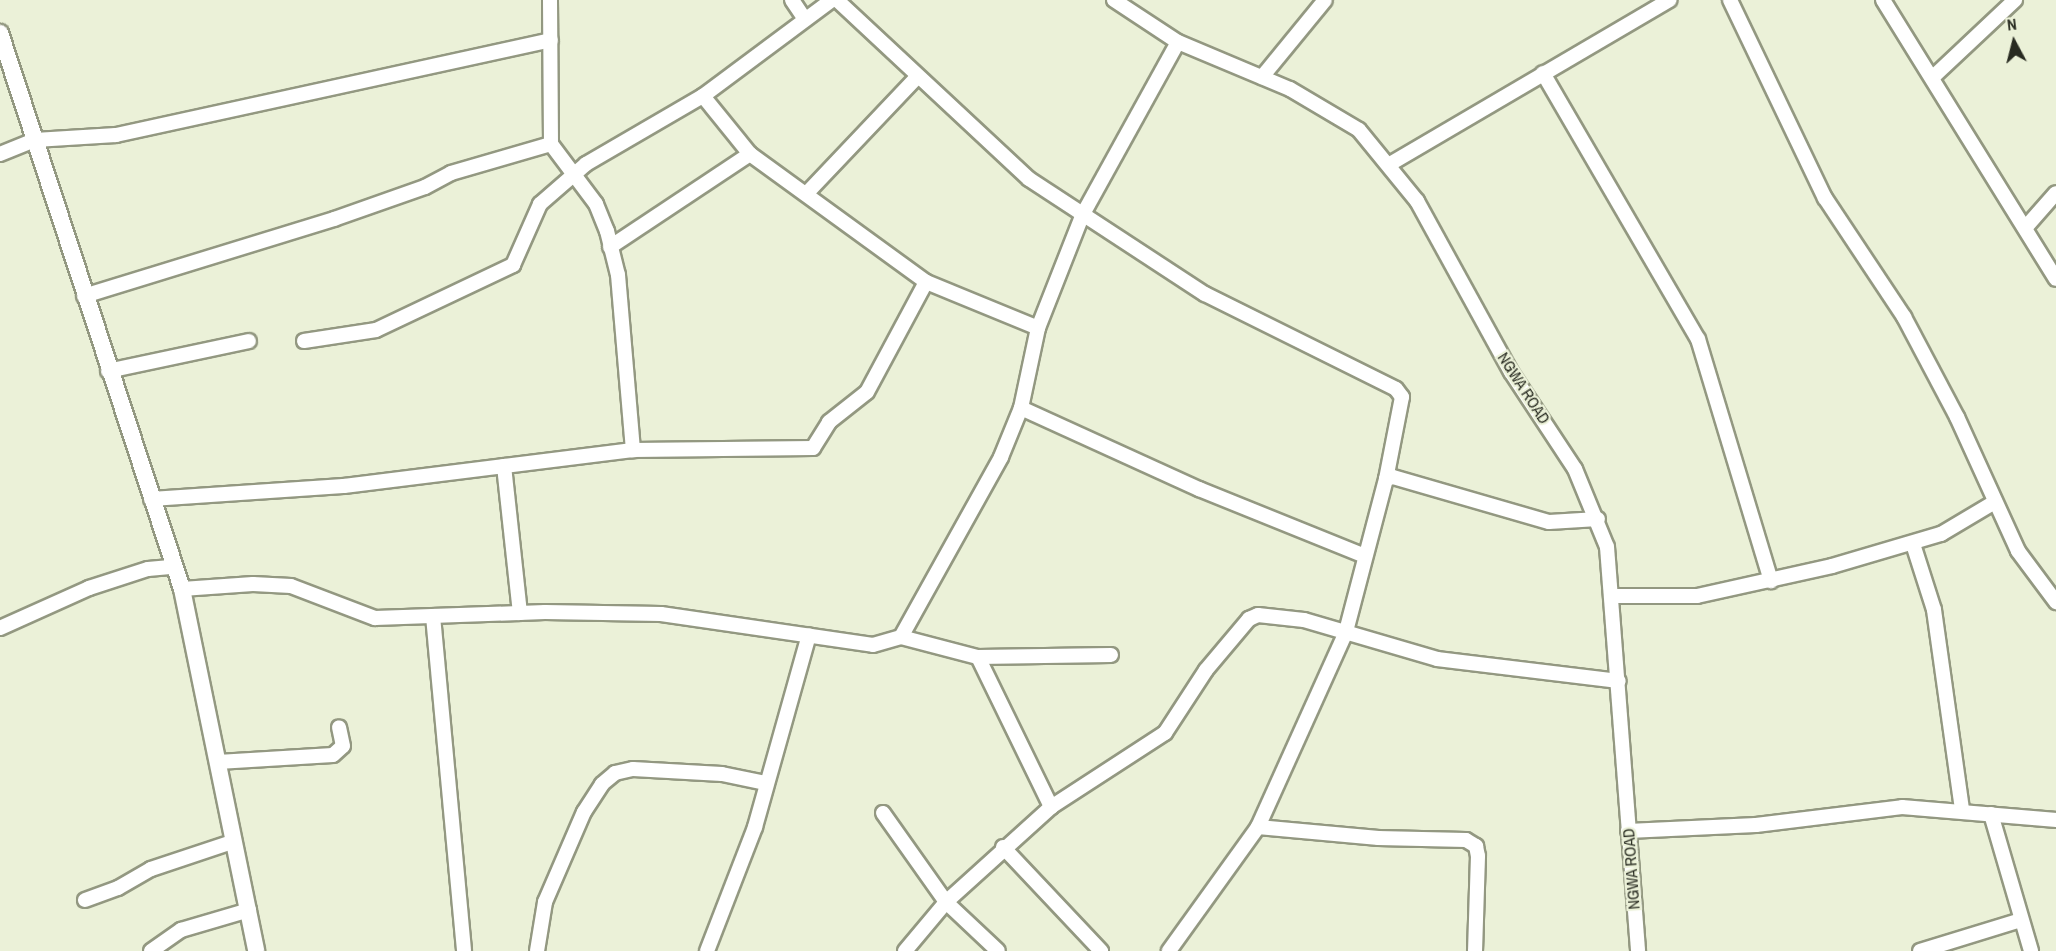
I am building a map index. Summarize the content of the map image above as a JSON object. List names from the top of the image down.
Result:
{
  "streets": {
    "street": ["NGWA ROAD"]
  },
  "north": "top"
}
